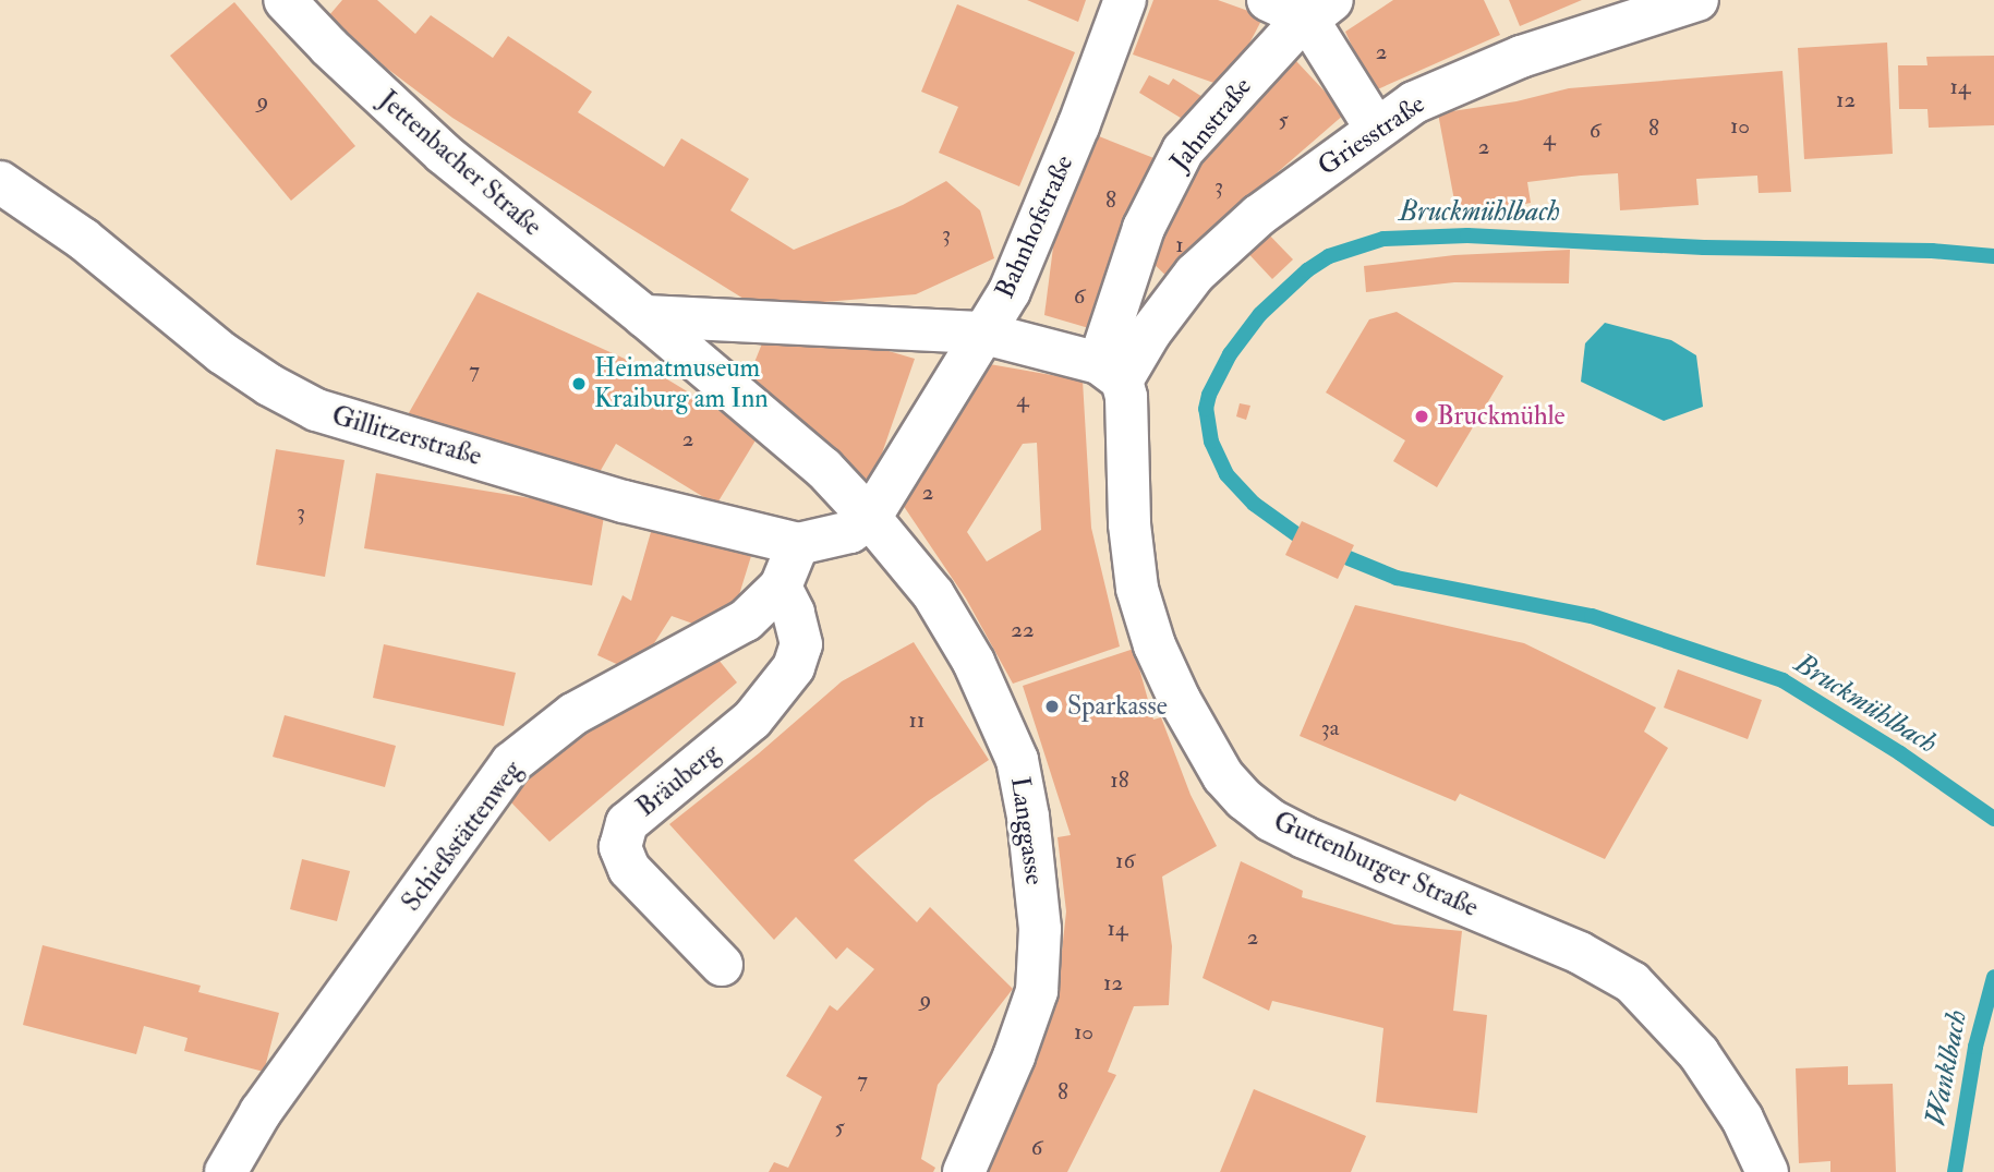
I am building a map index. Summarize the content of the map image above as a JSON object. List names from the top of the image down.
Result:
{
  "streets": {
    "street": [
      "Jahnstraße",
      "Griesstraße",
      "Jettenbacher Straße",
      "Bahnhofstraße",
      "Gillitzerstraße",
      "Bräuberg",
      "Langgasse",
      "Schießstättenweg",
      "Guttenburger Straße"
    ]
  },
  "crossings": [
    ["Jahnstraße", "Griesstraße"],
    ["Jahnstraße", "Guttenburger Straße"],
    ["Griesstraße", "Guttenburger Straße"],
    ["Jettenbacher Straße", "Bahnhofstraße"],
    ["Jettenbacher Straße", "Gillitzerstraße"],
    ["Jettenbacher Straße", "Langgasse"],
    ["Bahnhofstraße", "Gillitzerstraße"],
    ["Bahnhofstraße", "Langgasse"],
    ["Gillitzerstraße", "Langgasse"],
    ["Gillitzerstraße", "Schießstättenweg"],
    ["Bräuberg", "Schießstättenweg"]
  ],
  "water": ["Bruckmühlbach", "Wanklbach"],
  "places": ["Heimatmuseum Kraiburg am Inn", "Bruckmühle", "Sparkasse"],
  "house_numbers": [
    "2",
    "14",
    "12",
    "9",
    "5",
    "10",
    "8",
    "6",
    "4",
    "2",
    "3",
    "8",
    "3",
    "1",
    "6",
    "7",
    "4",
    "2",
    "2",
    "3",
    "22",
    "11",
    "3a",
    "18",
    "16",
    "14",
    "2",
    "12",
    "9",
    "10",
    "7",
    "8",
    "5",
    "6"
  ]
}
